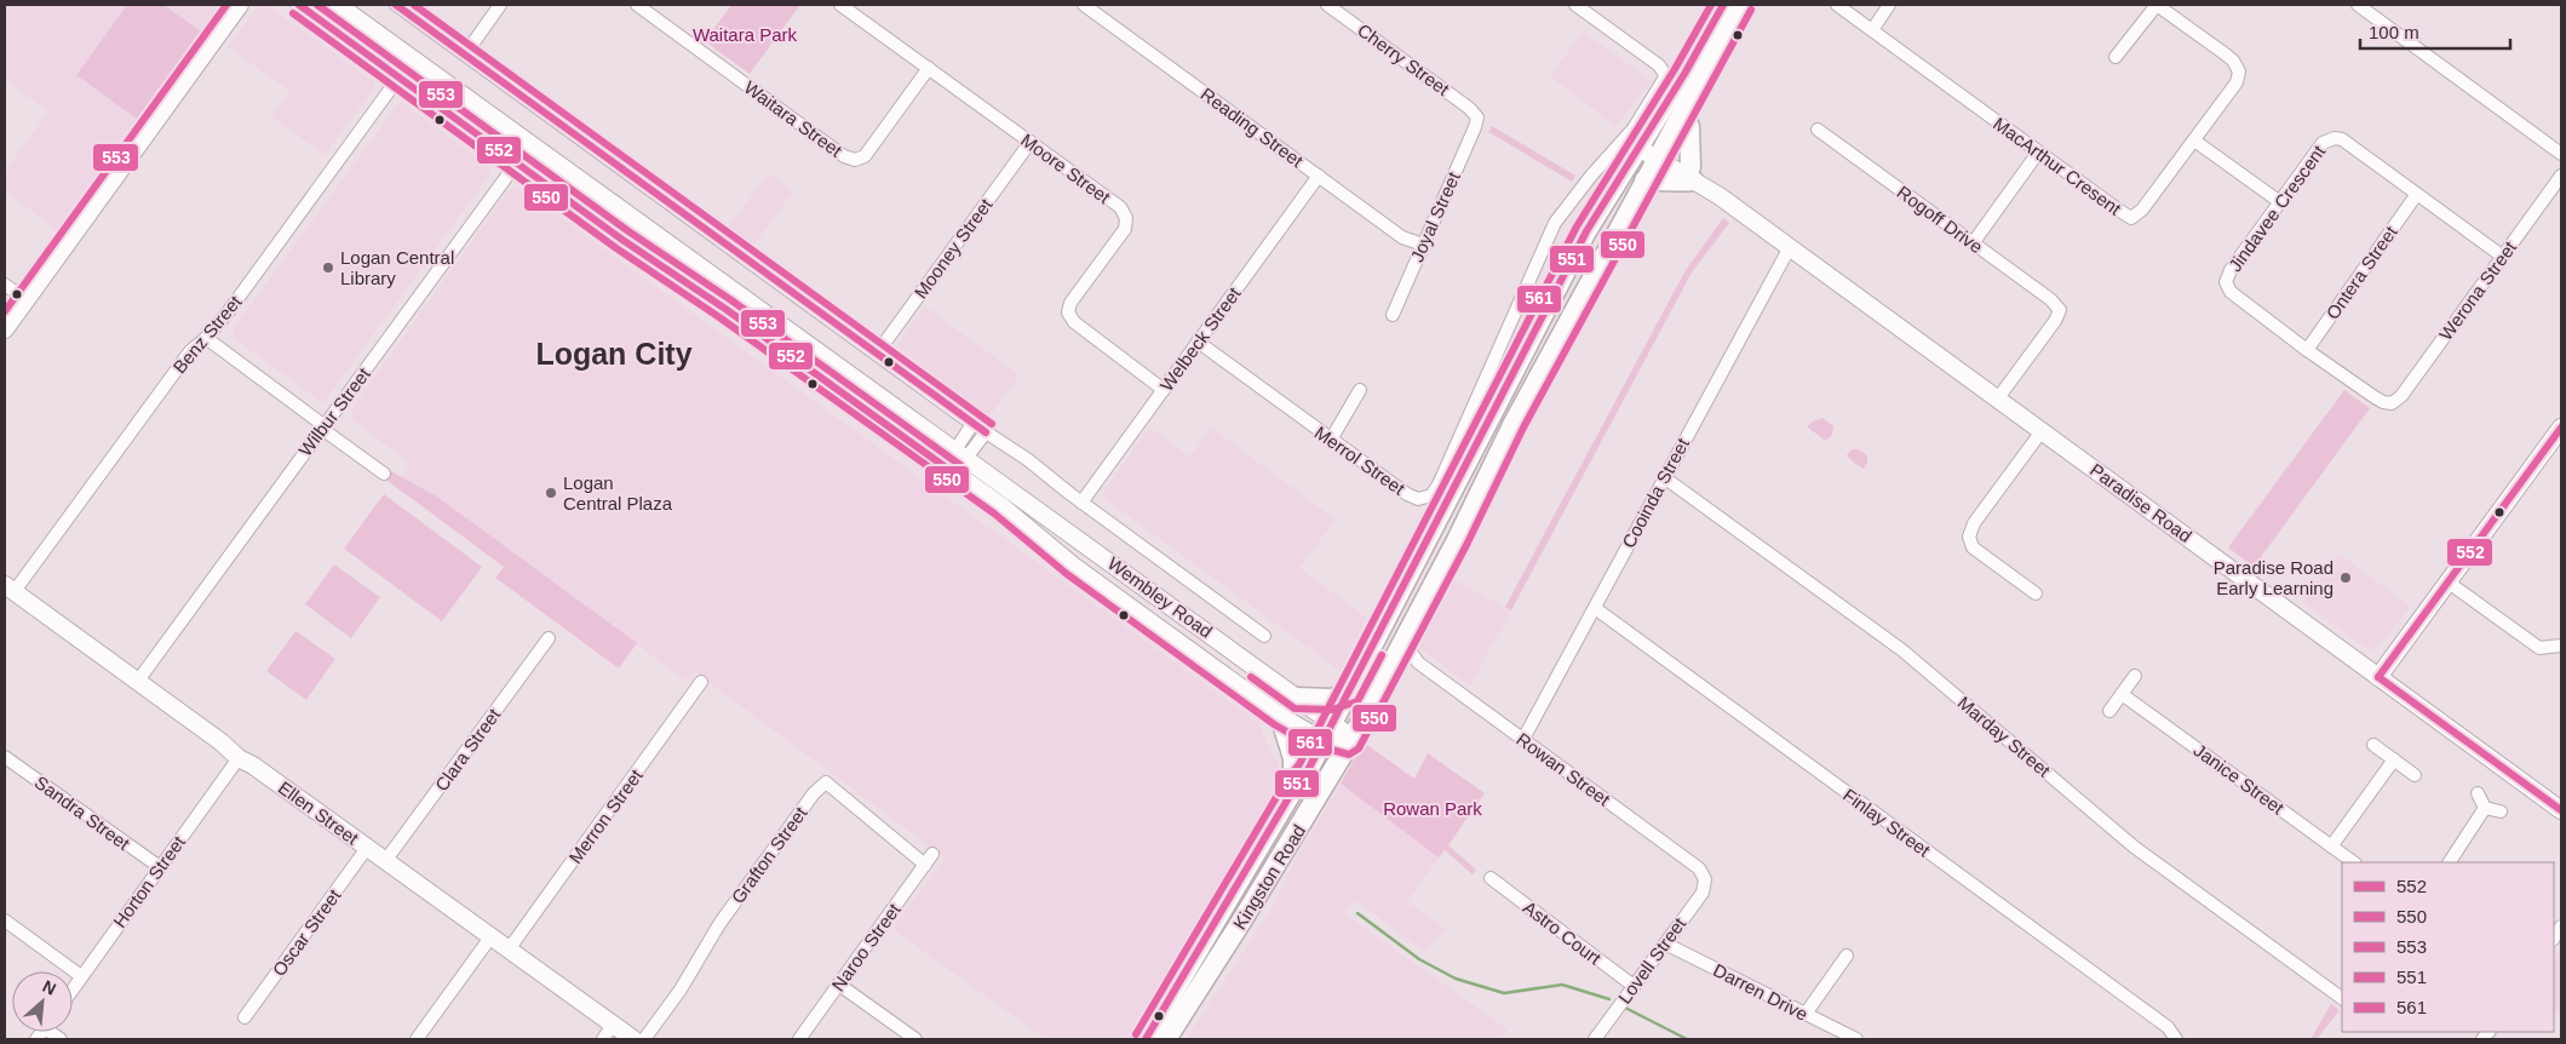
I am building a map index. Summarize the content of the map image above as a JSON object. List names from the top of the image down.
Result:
{
  "streets": {
    "main road": [
      "Paradise Road",
      "Wembley Road",
      "Ellen Street",
      "Kingston Road"
    ],
    "street": [
      "Cherry Street",
      "Waitara Street",
      "Reading Street",
      "MacArthur Cresent",
      "Moore Street",
      "Jindavee Crescent",
      "Joyal Street",
      "Rogoff Drive",
      "Mooney Street",
      "Ontera Street",
      "Werona Street",
      "Benz Street",
      "Welbeck Street",
      "Wilbur Street",
      "Merrol Street",
      "Cooinda Street",
      "Marday Street",
      "Clara Street",
      "Rowan Street",
      "Janice Street",
      "Sandra Street",
      "Merron Street",
      "Finlay Street",
      "Grafton Street",
      "Horton Street",
      "Oscar Street",
      "Astro Court",
      "Naroo Street",
      "Lovell Street",
      "Darren Drive"
    ]
  },
  "crossings": [
    ["Cherry Street", "Joyal Street"],
    ["Waitara Street", "Moore Street"],
    ["Reading Street", "Joyal Street"],
    ["Reading Street", "Welbeck Street"],
    ["Moore Street", "Mooney Street"],
    ["Moore Street", "Welbeck Street"],
    ["Jindavee Crescent", "Ontera Street"],
    ["Jindavee Crescent", "Werona Street"],
    ["Rogoff Drive", "Paradise Road"],
    ["Mooney Street", "Wembley Road"],
    ["Benz Street", "Wembley Road"],
    ["Benz Street", "Ellen Street"],
    ["Welbeck Street", "Merrol Street"],
    ["Welbeck Street", "Wembley Road"],
    ["Wilbur Street", "Wembley Road"],
    ["Wilbur Street", "Ellen Street"],
    ["Cooinda Street", "Paradise Road"],
    ["Cooinda Street", "Marday Street"],
    ["Cooinda Street", "Rowan Street"],
    ["Cooinda Street", "Finlay Street"],
    ["Paradise Road", "Kingston Road"],
    ["Wembley Road", "Kingston Road"],
    ["Clara Street", "Ellen Street"],
    ["Rowan Street", "Kingston Road"],
    ["Rowan Street", "Lovell Street"],
    ["Sandra Street", "Horton Street"],
    ["Ellen Street", "Merron Street"],
    ["Ellen Street", "Horton Street"],
    ["Ellen Street", "Oscar Street"],
    ["Grafton Street", "Naroo Street"],
    ["Astro Court", "Lovell Street"],
    ["Lovell Street", "Darren Drive"]
  ],
  "districts": ["Logan City"],
  "parks": ["Waitara Park", "Rowan Park"],
  "places": ["Logan Central Library", "Logan Central Plaza", "Paradise Road Early Learning"],
  "lines": [
    "transit line 552",
    "transit line 553",
    "transit line 551",
    "transit line 561",
    "transit line 550"
  ],
  "legend": [
    "552",
    "550",
    "553",
    "551",
    "561"
  ],
  "scale_bar": "100 m",
  "north": "top right"
}
